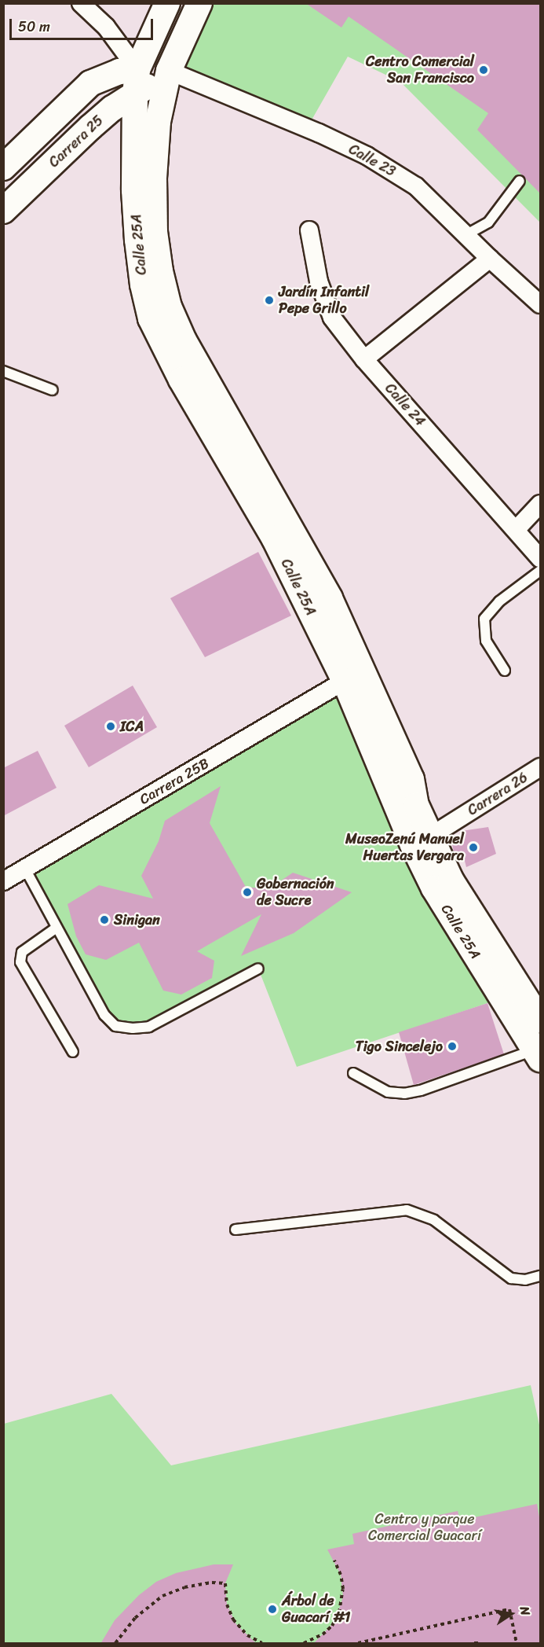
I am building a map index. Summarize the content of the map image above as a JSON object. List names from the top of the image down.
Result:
{
  "streets": {
    "main road": ["Carrera 25", "Calle 25A"],
    "street": [
      "Calle 23",
      "Calle 24",
      "Carrera 25B",
      "Carrera 26"
    ]
  },
  "crossings": [
    ["Carrera 25", "Calle 23"],
    ["Carrera 25", "Calle 25A"],
    ["Calle 23", "Calle 25A"],
    ["Calle 25A", "Carrera 25B"],
    ["Calle 25A", "Carrera 26"]
  ],
  "parks": ["Centro y parque Comercial Guacarí"],
  "places": [
    "Centro Comercial San Francisco",
    "Jardín Infantil Pepe Grillo",
    "ICA",
    "MuseoZenú Manuel Huertas Vergara",
    "Gobernación de Sucre",
    "Sinigan",
    "Tigo Sincelejo",
    "Árbol de Guacarí #1"
  ],
  "scale_bar": "50 m",
  "north": "right"
}
